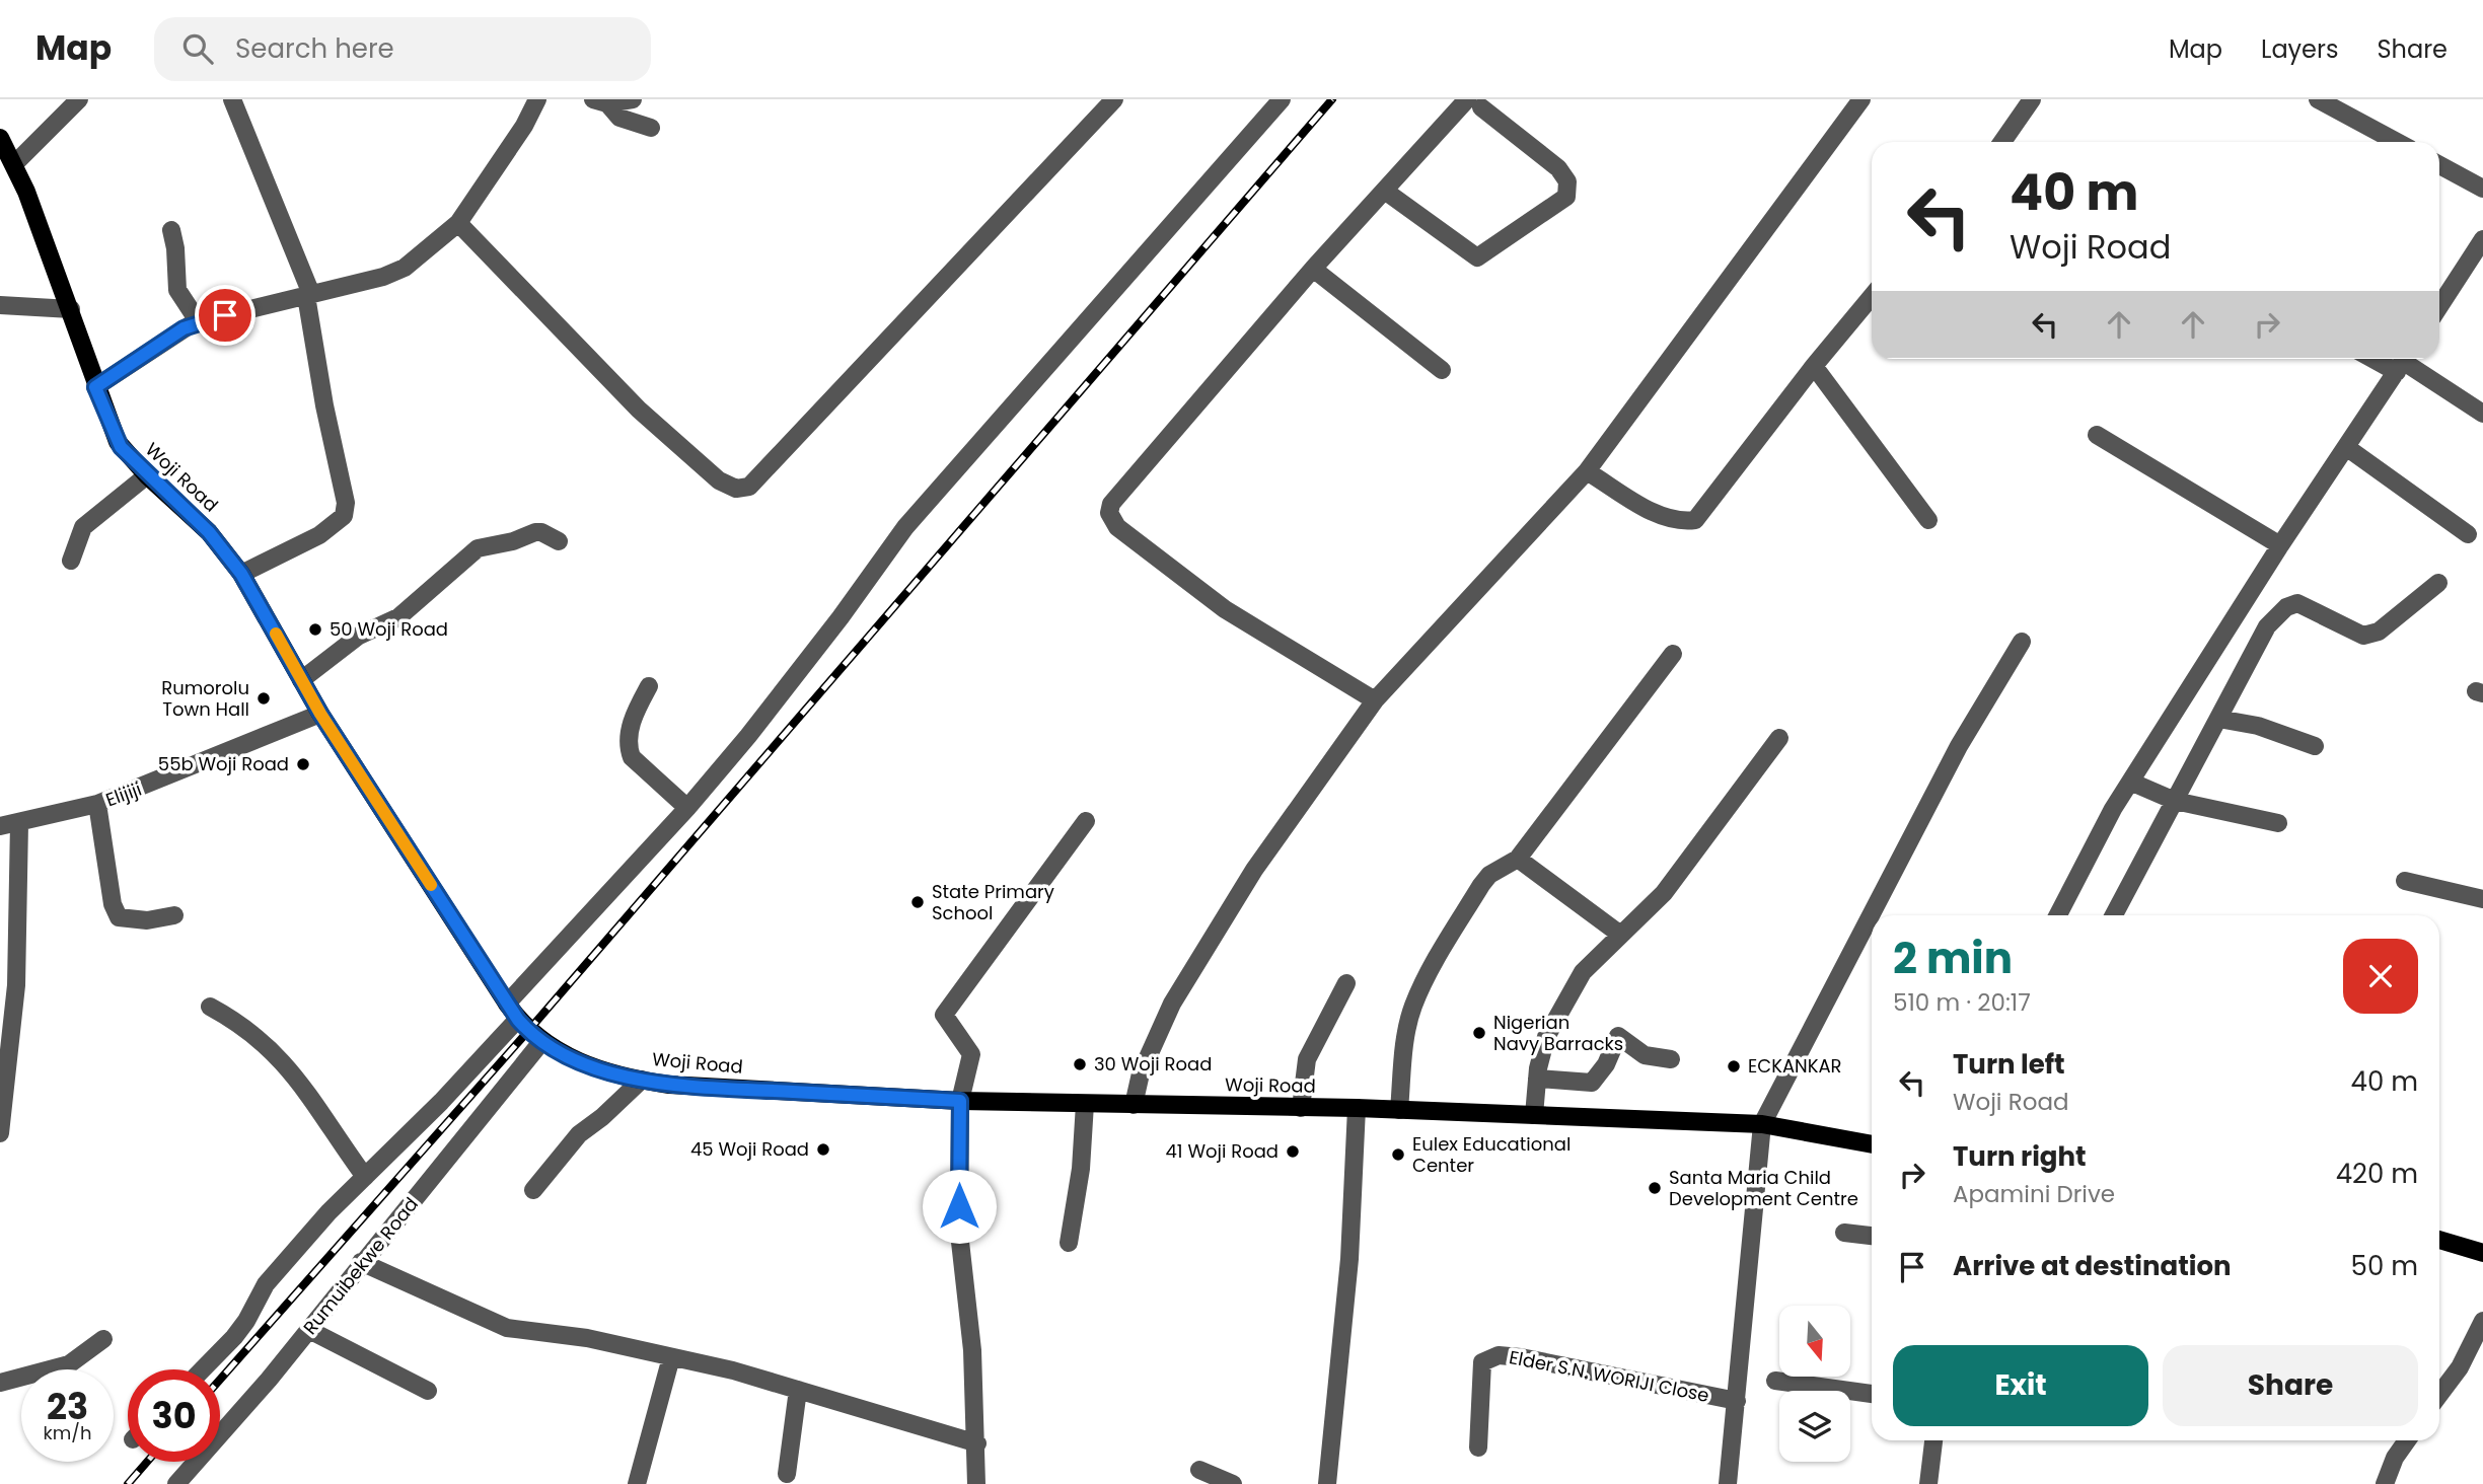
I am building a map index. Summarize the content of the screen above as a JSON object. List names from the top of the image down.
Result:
{
  "streets": {
    "main road": ["Woji Road"],
    "street": ["Elijiji", "Rumuibekwe Road", "Elder S.N. WORIJI Close"]
  },
  "crossings": [
    ["Woji Road", "Elijiji"],
    ["Woji Road", "Rumuibekwe Road"]
  ],
  "places": [
    "50 Woji Road",
    "Rumorolu Town Hall",
    "55b Woji Road",
    "State Primary School",
    "Nigerian Navy Barracks",
    "30 Woji Road",
    "ECKANKAR",
    "45 Woji Road",
    "41 Woji Road",
    "Eulex Educational Center",
    "Santa Maria Child Development Centre"
  ],
  "north": "bottom",
  "page": {
    "header": "Map",
    "search": "Search here",
    "nav": ["Map", "Layers", "Share"],
    "turn": ["40 m", "Woji Road"],
    "heading": ["2 min", "510 m · 20:17"],
    "list": [
      {
        "name": "Turn left",
        "note": "Woji Road",
        "value": "40 m"
      },
      {
        "name": "Turn right",
        "note": "Apamini Drive",
        "value": "420 m"
      },
      {
        "name": "Arrive at destination",
        "value": "50 m"
      }
    ],
    "buttons": ["Exit", "Share"],
    "speed": "23 km/h",
    "limit": "30"
  }
}
